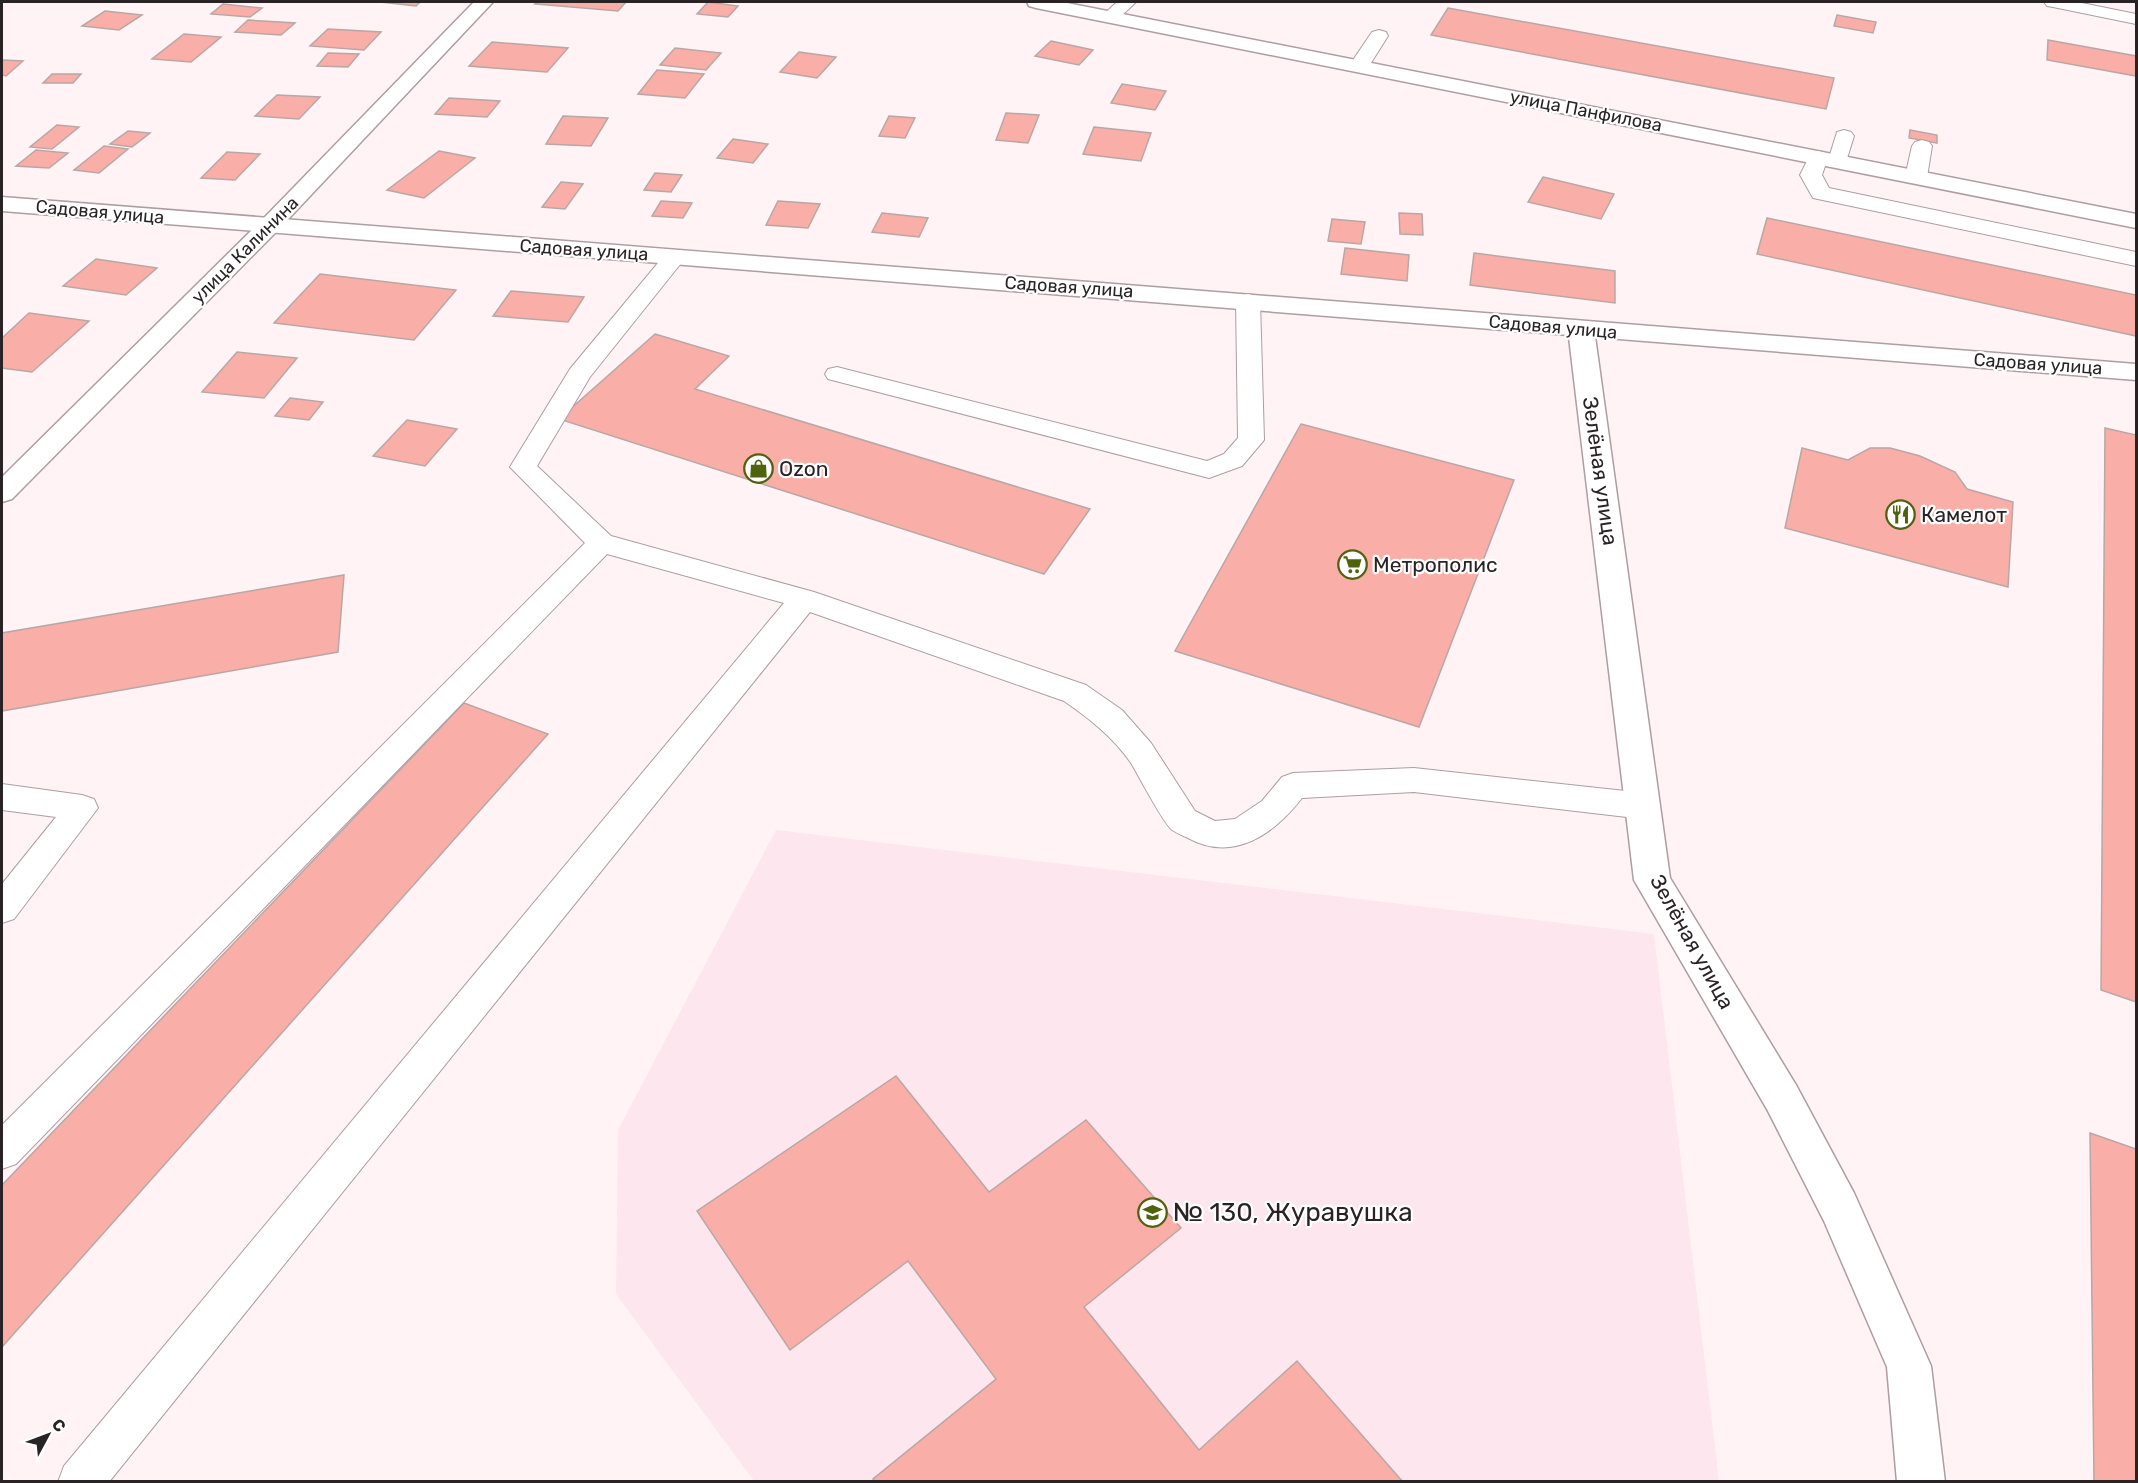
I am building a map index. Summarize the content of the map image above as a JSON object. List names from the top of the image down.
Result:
{
  "streets": {
    "street": [
      "улица Панфилова",
      "Садовая улица",
      "улица Калинина",
      "Зелёная улица"
    ]
  },
  "crossings": [
    ["Садовая улица", "улица Калинина"],
    ["Садовая улица", "Зелёная улица"]
  ],
  "places": {
    "shop": ["Ozon"],
    "restaurant": ["Камелот"],
    "supermarket": ["Метрополис"],
    "school or university": ["№ 130, Журавушка"]
  },
  "north": "top right"
}
